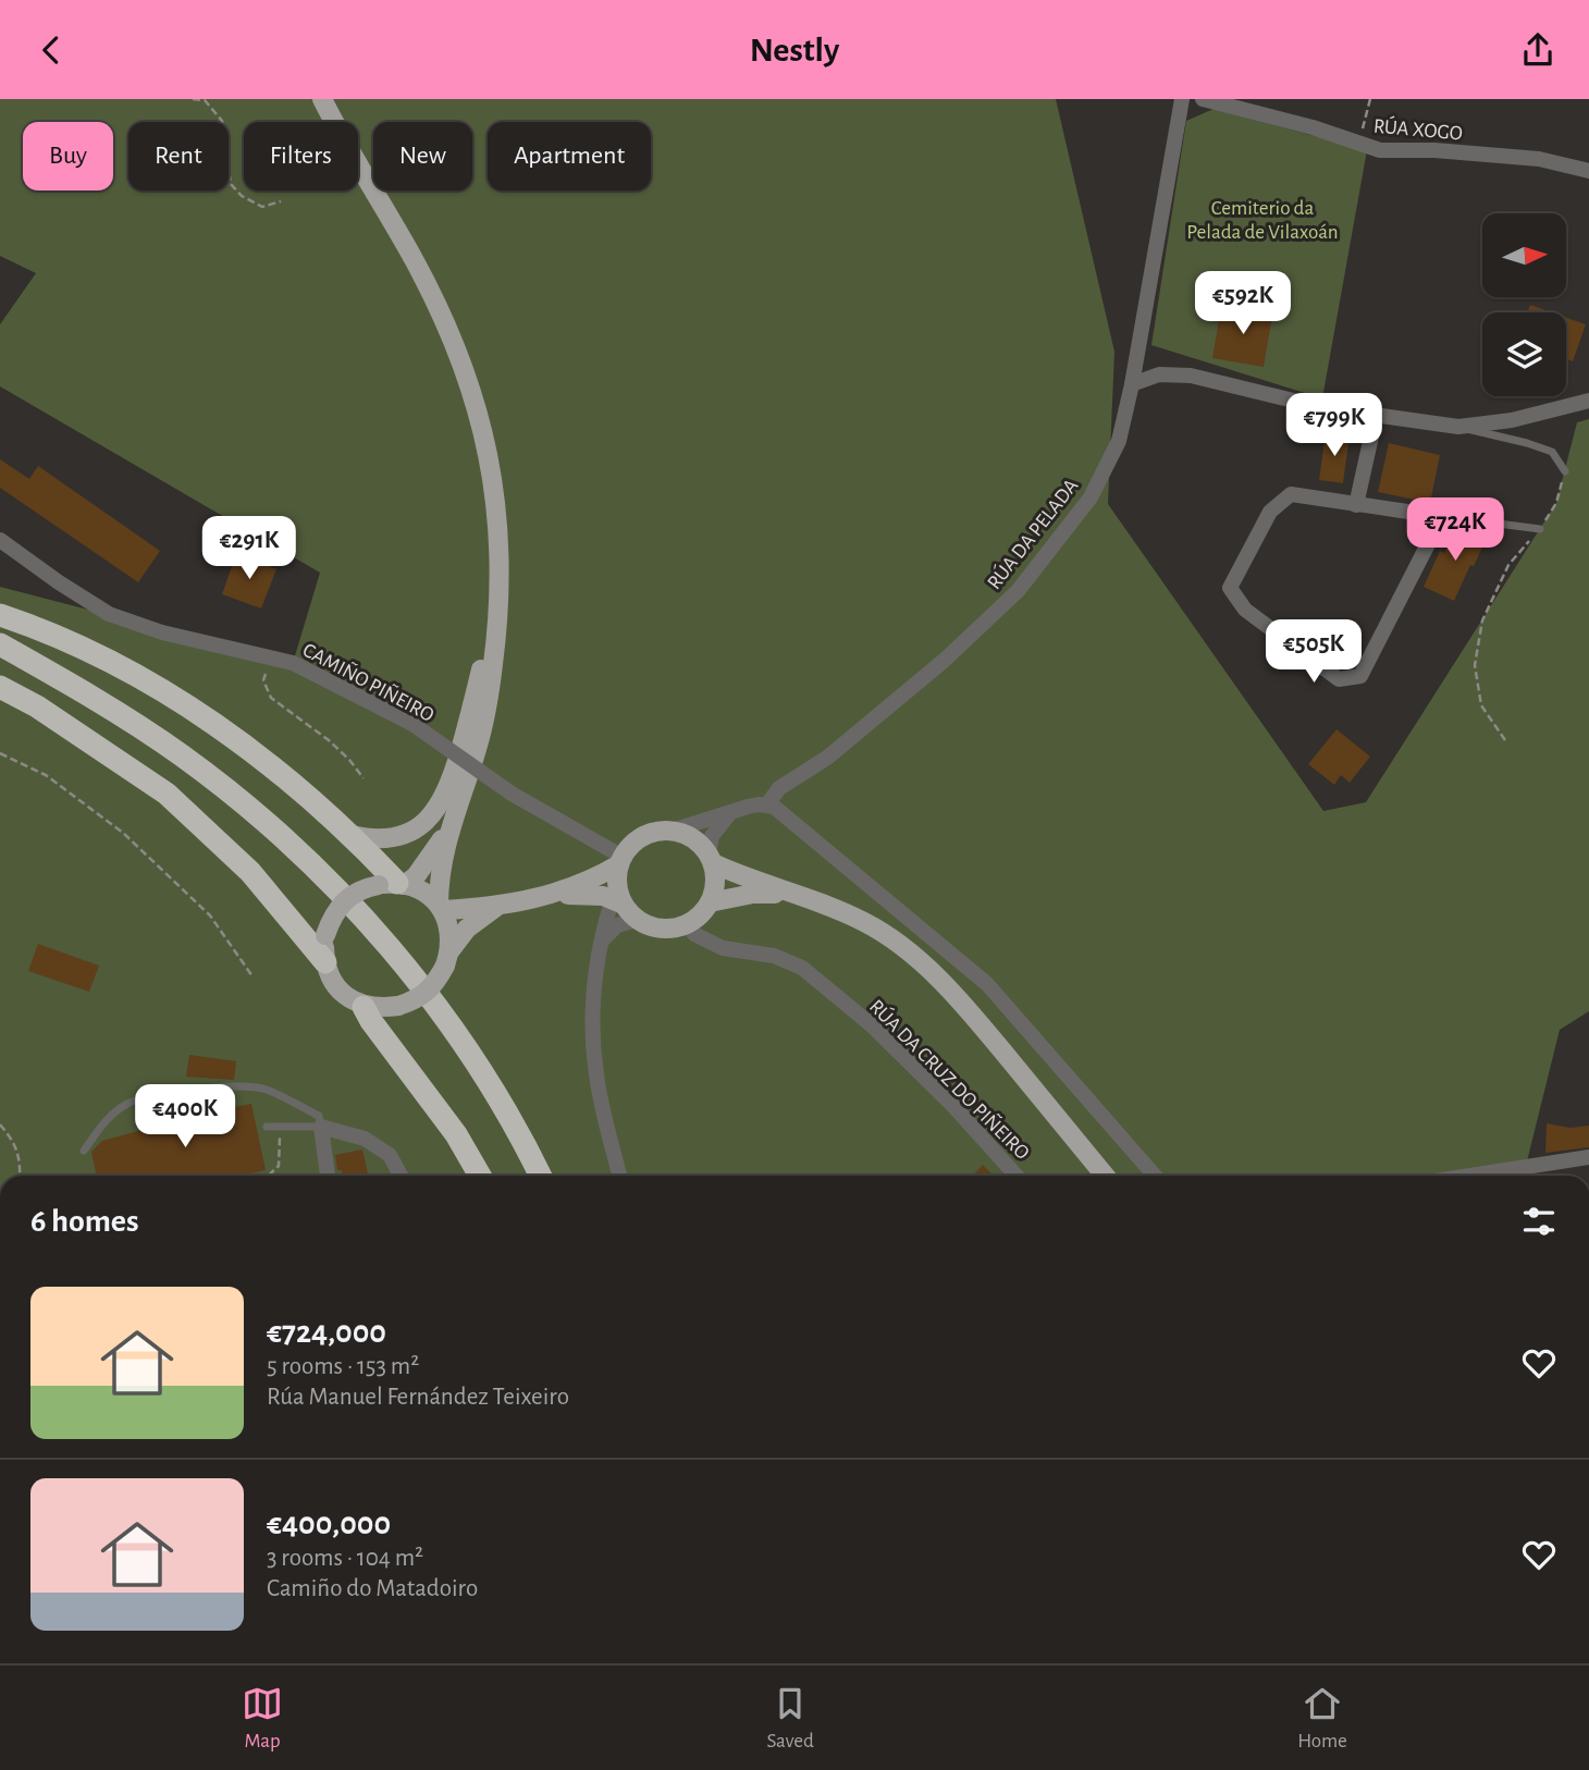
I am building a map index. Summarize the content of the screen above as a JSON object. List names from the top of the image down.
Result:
{
  "streets": {
    "street": [
      "RÚA XOGO",
      "RÚA DA PELADA",
      "CAMIÑO PIÑEIRO",
      "RÚA DA CRUZ DO PIÑEIRO"
    ]
  },
  "crossings": [
    ["CAMIÑO PIÑEIRO", "RÚA DA CRUZ DO PIÑEIRO"]
  ],
  "parks": ["Cemiterio da Pelada de Vilaxoán"],
  "north": "right",
  "page": {
    "header": "Nestly",
    "chip": [
      "Buy",
      "Rent",
      "Filters",
      "New",
      "Apartment"
    ],
    "price": [
      "€592K",
      "€799K",
      "€724K",
      "€291K",
      "€505K",
      "€400K"
    ],
    "heading": "6 homes",
    "list": [
      {
        "name": "€724,000",
        "note": "5 rooms · 153 m² · Rúa Manuel Fernández Teixeiro"
      },
      {
        "name": "€400,000",
        "note": "3 rooms · 104 m² · Camiño do Matadoiro"
      }
    ],
    "tabs": ["Map", "Saved", "Home"]
  }
}
